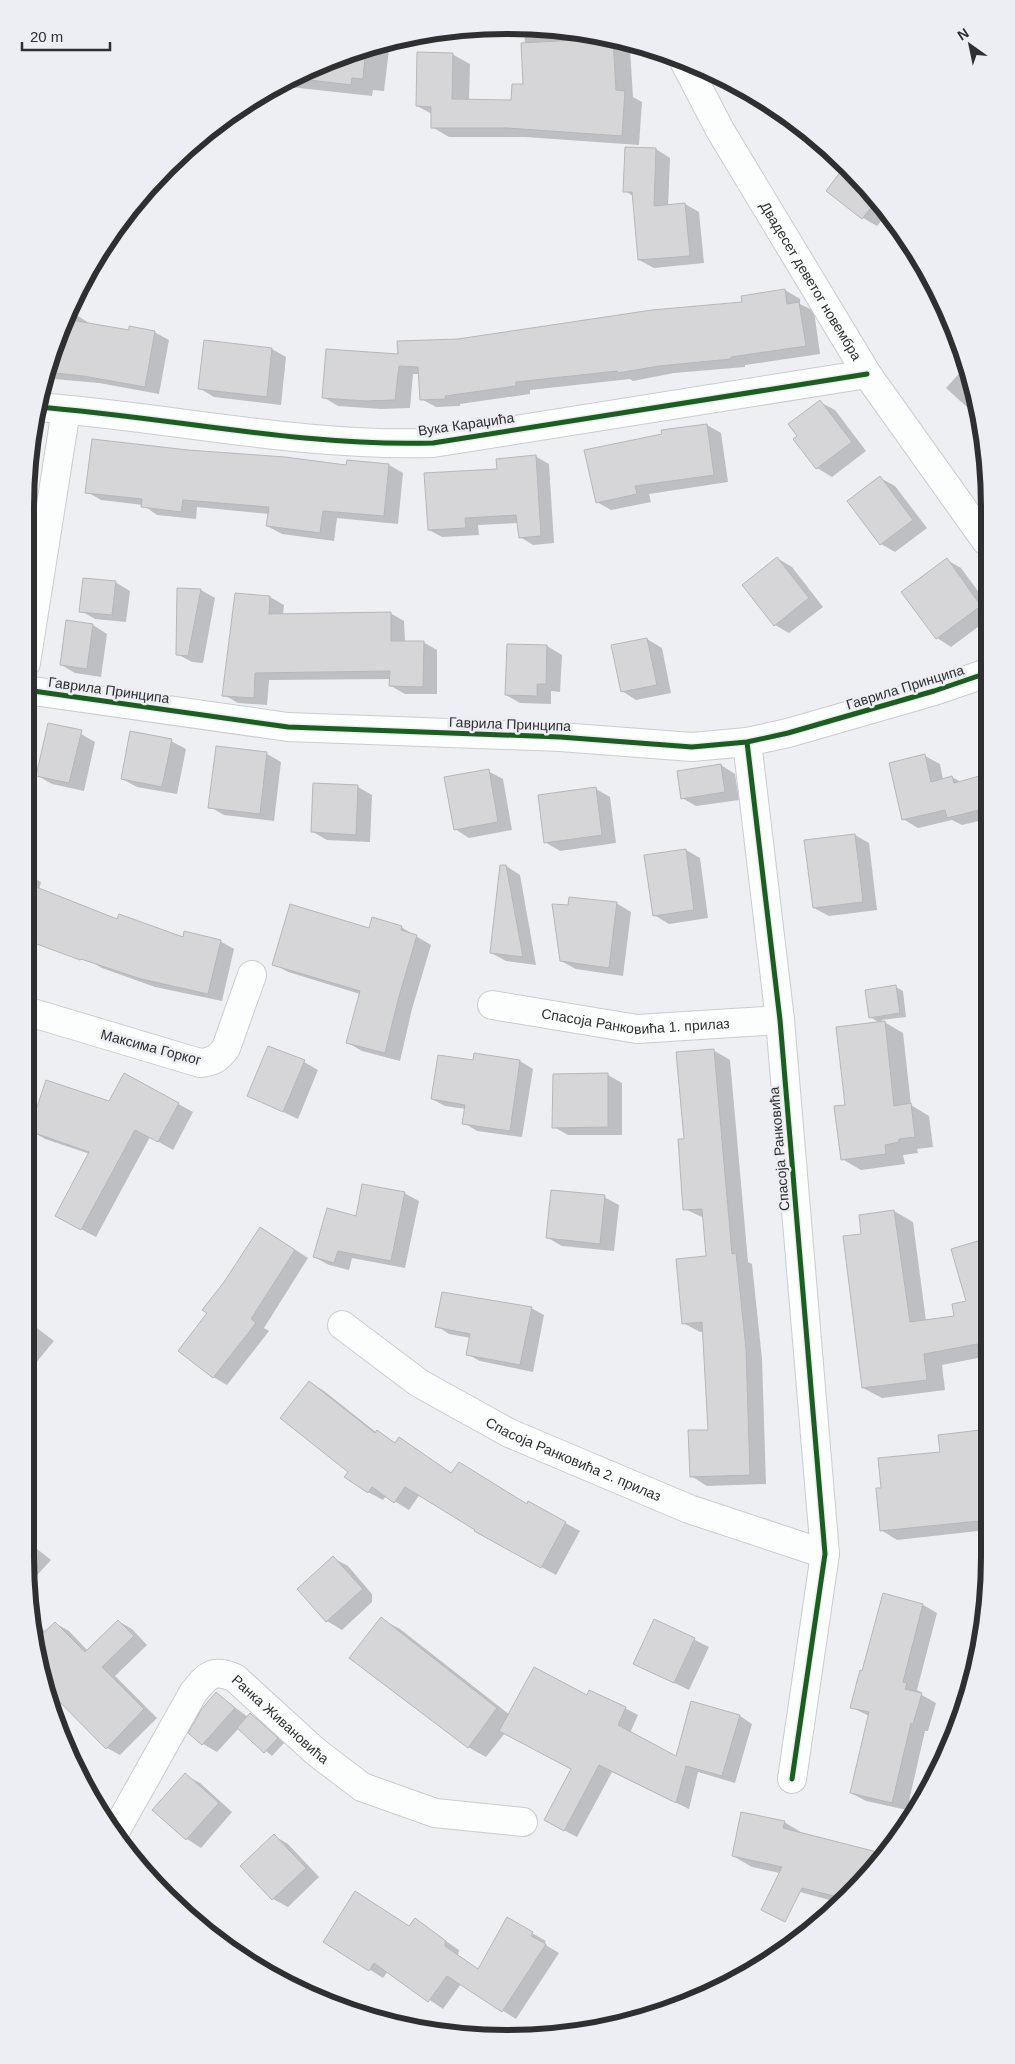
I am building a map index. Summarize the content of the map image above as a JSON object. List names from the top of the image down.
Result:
{
  "streets": {
    "street": [
      "Двадесет деветог новембра",
      "Вука Караџића",
      "Гаврила Принципа",
      "Спасоја Ранковића 1. прилаз",
      "Максима Горког",
      "Спасоја Ранковића",
      "Спасоја Ранковића 2. прилаз",
      "Ранка Живановића"
    ]
  },
  "crossings": [
    ["Двадесет деветог новембра", "Вука Караџића"],
    ["Гаврила Принципа", "Спасоја Ранковића"],
    ["Спасоја Ранковића 1. прилаз", "Спасоја Ранковића"],
    ["Спасоја Ранковића", "Спасоја Ранковића 2. прилаз"]
  ],
  "scale_bar": "20 m",
  "north": "top left"
}
